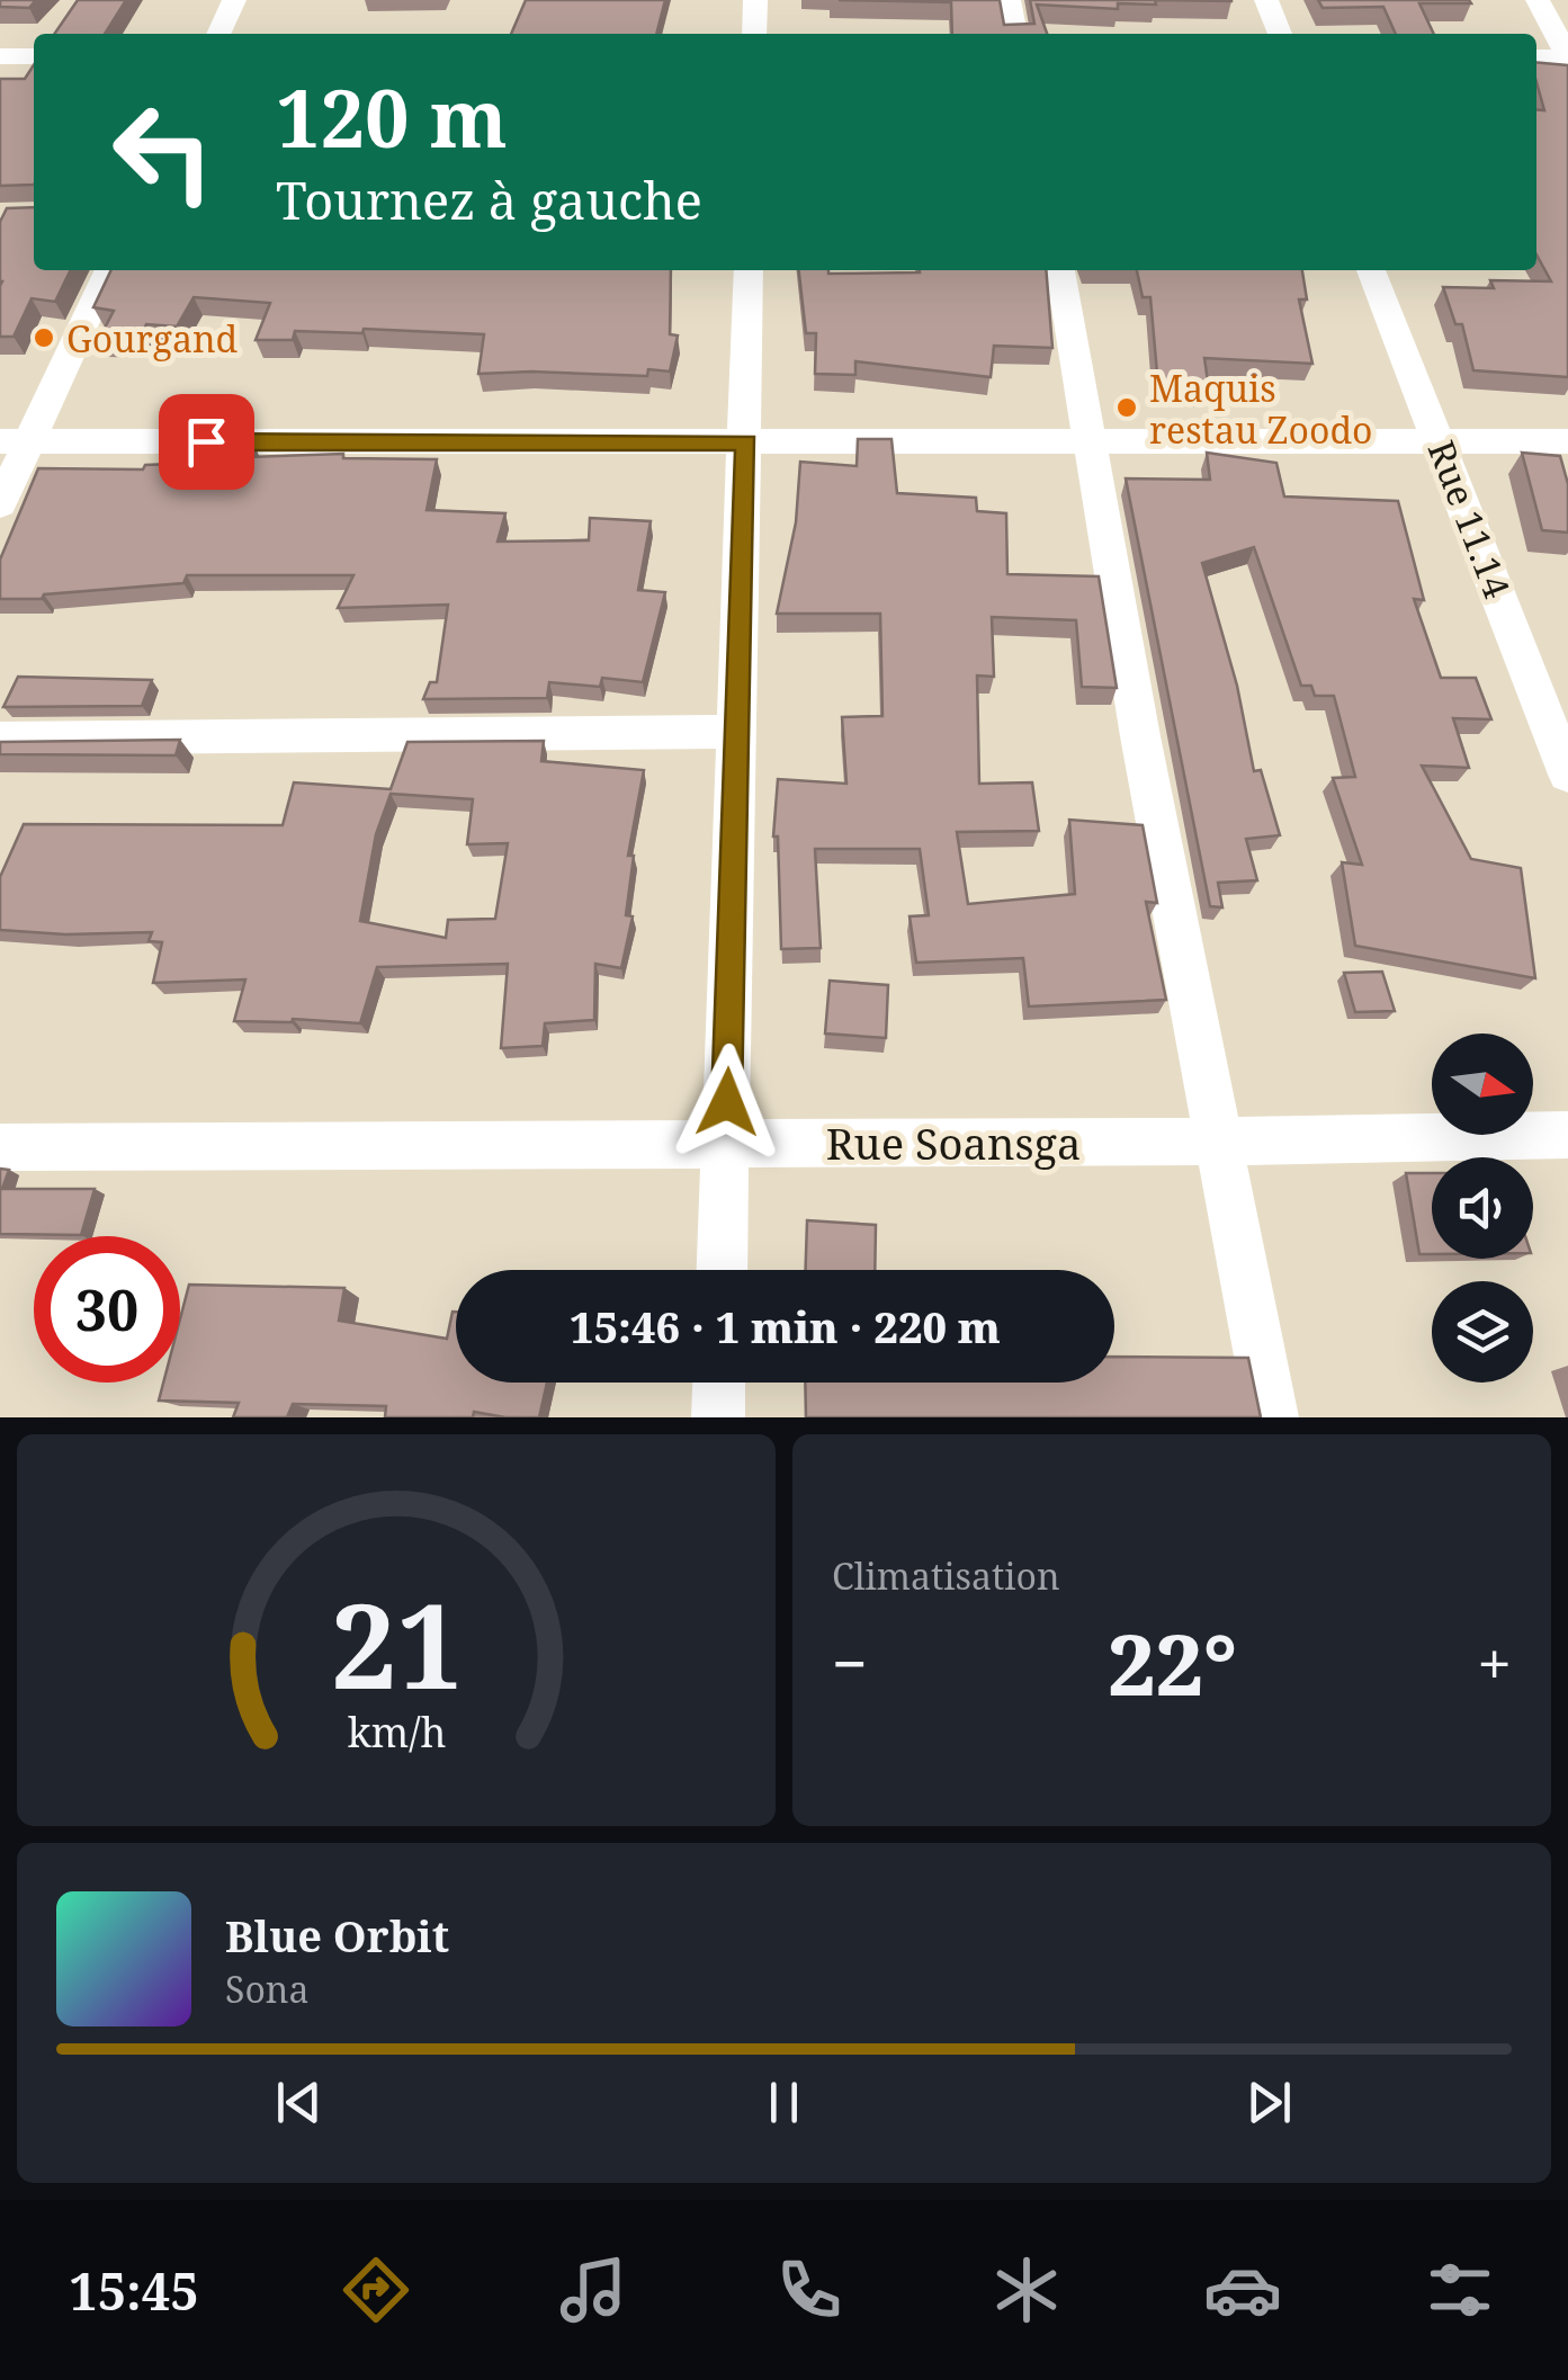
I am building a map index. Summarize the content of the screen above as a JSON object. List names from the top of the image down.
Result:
{
  "streets": {
    "street": ["Rue 11.14", "Rue Soansga"]
  },
  "places": ["Gourgand", "Maquis restau Zoodo"],
  "north": "right",
  "page": {
    "turn": ["120 m", "Tournez à gauche"],
    "limit": "30",
    "trip": "15:46 · 1 min · 220 m",
    "tile": "Climatisation",
    "heat": ["−", "22°", "+"],
    "song": ["Blue Orbit", "Sona"],
    "tabs": "15:45",
    "gauge": ["21", "km/h"]
  }
}
